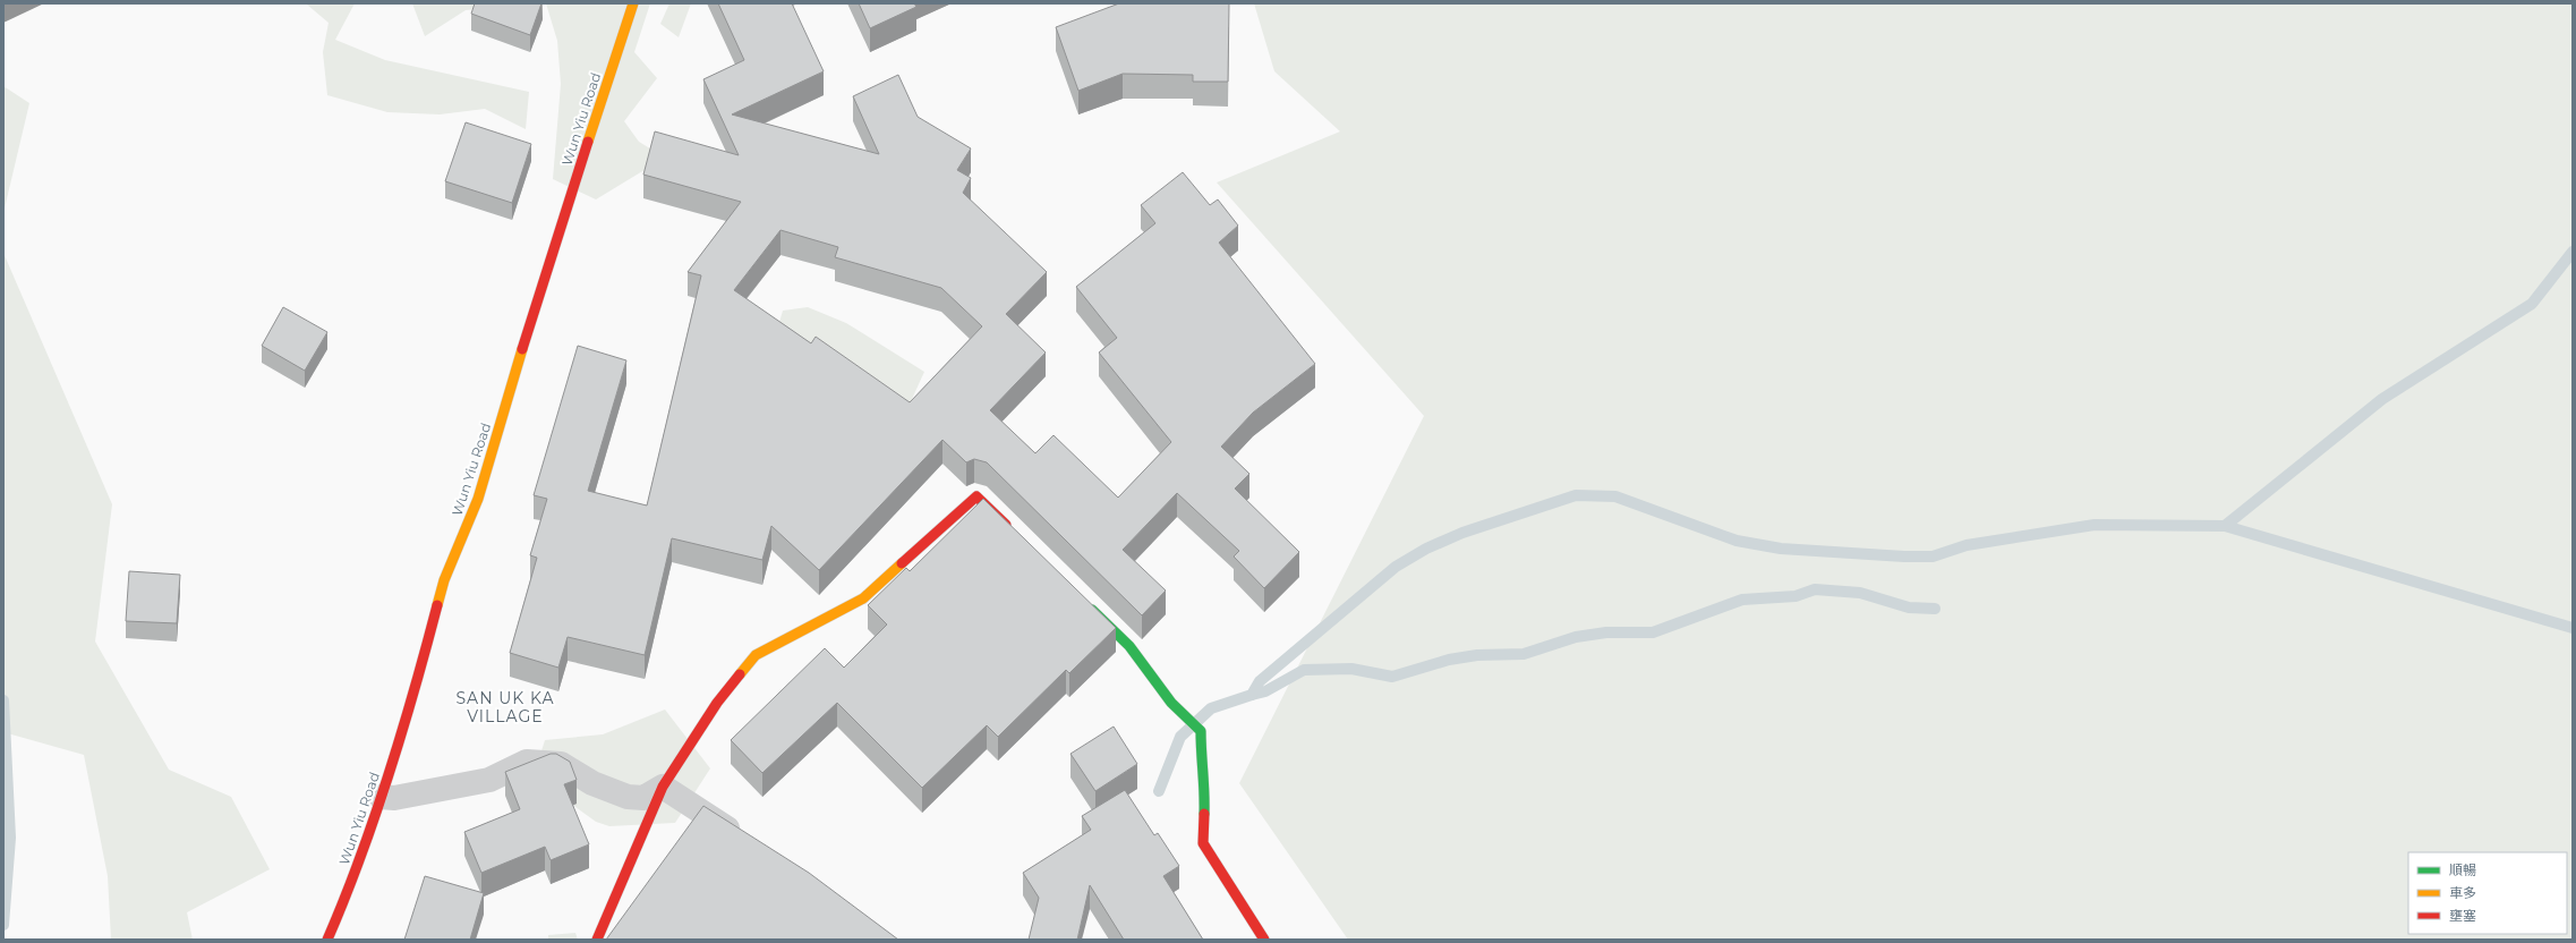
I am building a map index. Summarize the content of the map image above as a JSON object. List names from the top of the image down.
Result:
{
  "streets": {
    "street": ["Wun Yiu Road"]
  },
  "districts": ["SAN UK KA VILLAGE"],
  "legend": ["順暢", "車多", "壅塞"]
}
